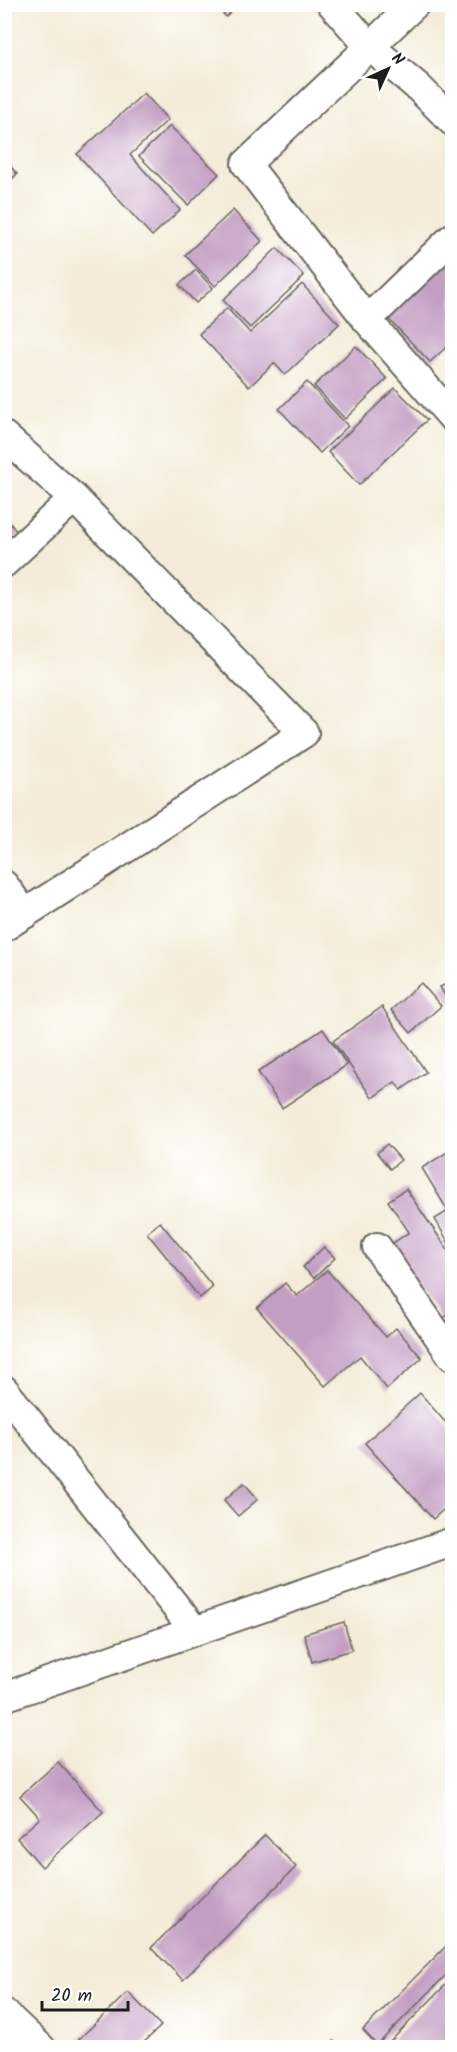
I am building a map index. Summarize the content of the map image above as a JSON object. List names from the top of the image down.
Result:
{
  "scale_bar": "20 m",
  "north": "top right"
}
